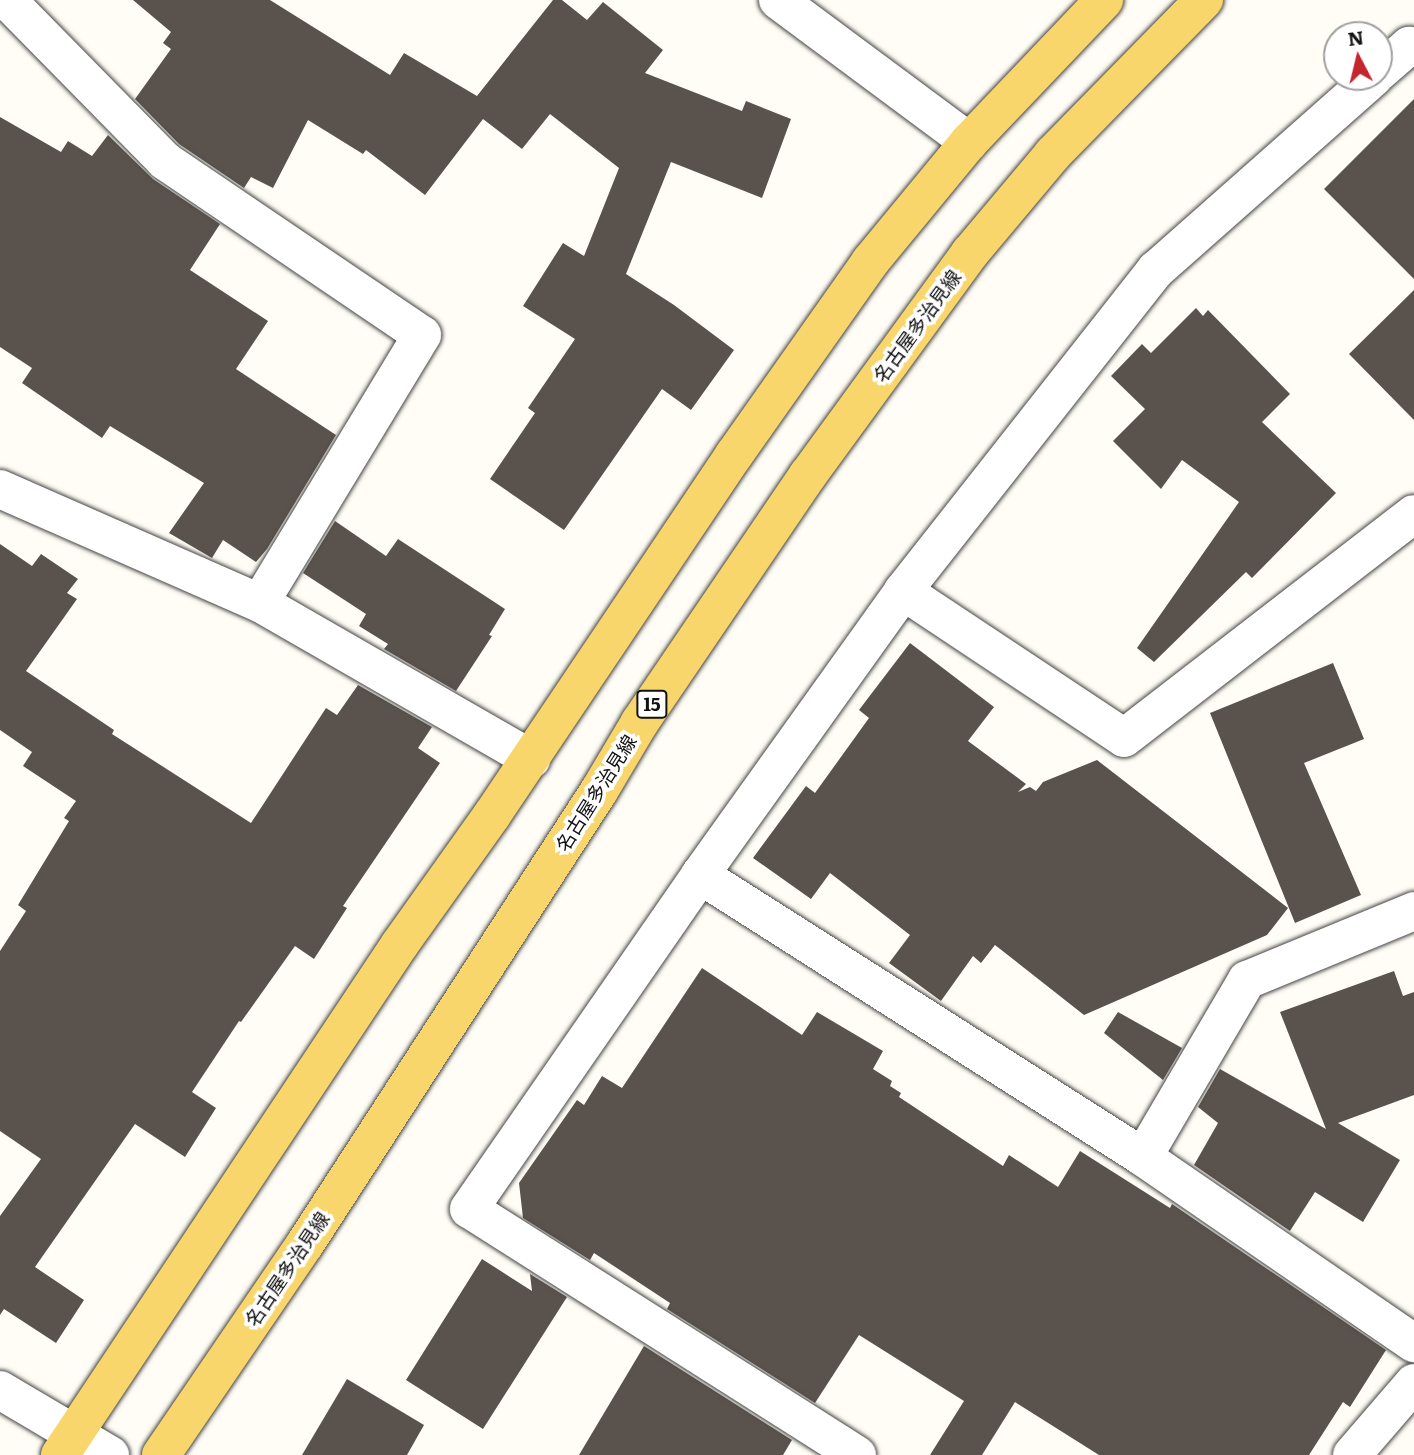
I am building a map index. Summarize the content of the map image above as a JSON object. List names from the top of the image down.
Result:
{
  "streets": {
    "main road": ["名古屋多治見線", "15"]
  },
  "north": "top"
}
